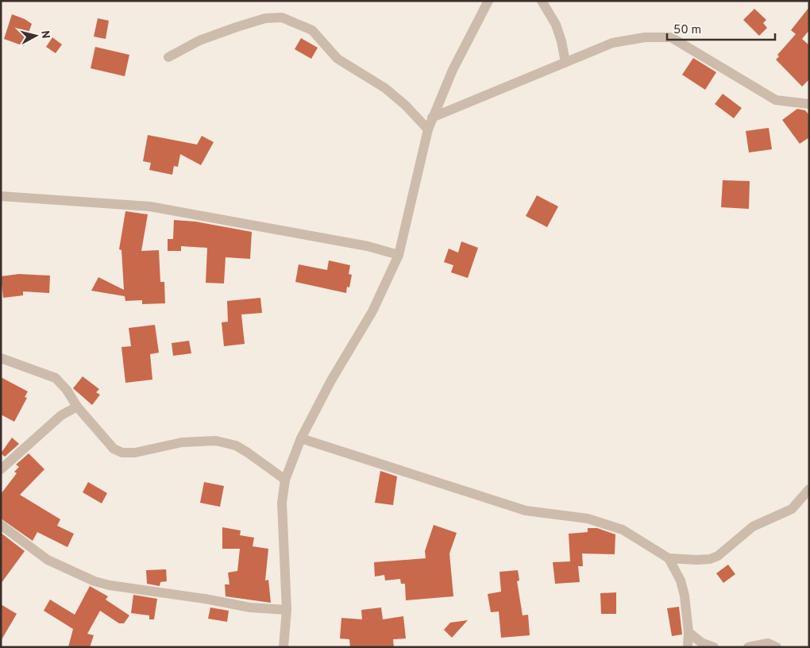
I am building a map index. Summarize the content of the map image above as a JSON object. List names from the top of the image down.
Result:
{
  "scale_bar": "50 m",
  "north": "right"
}
